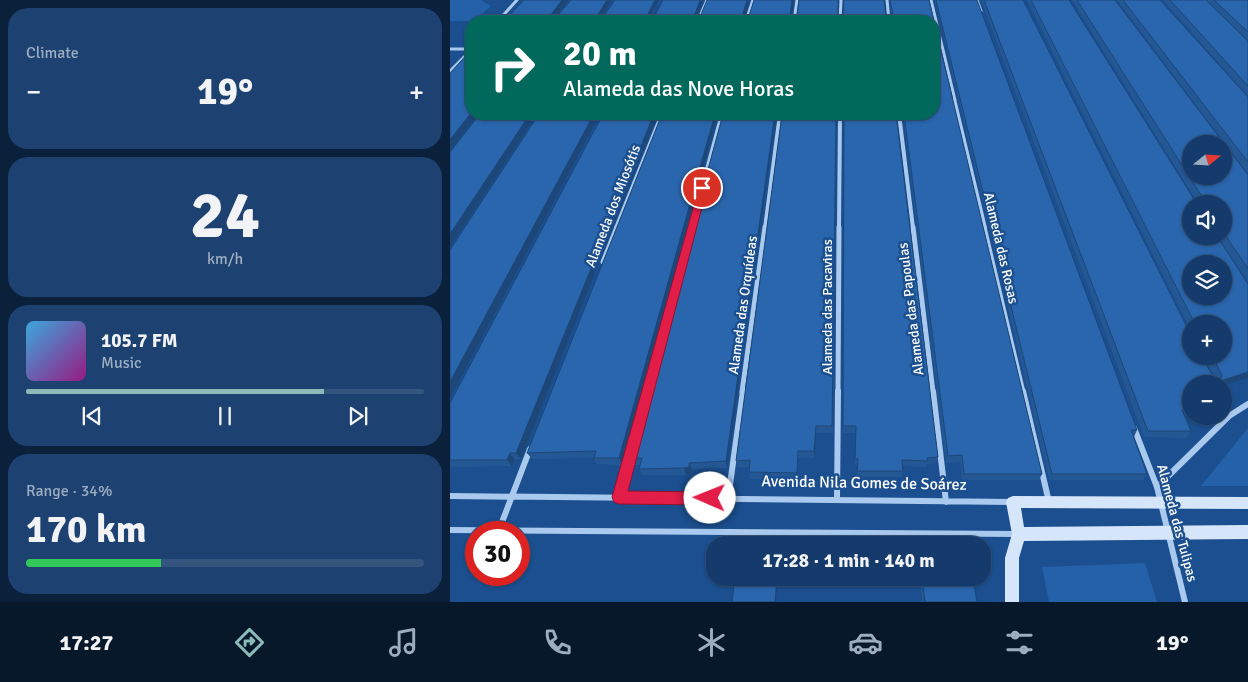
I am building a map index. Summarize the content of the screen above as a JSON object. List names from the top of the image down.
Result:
{
  "streets": {
    "street": [
      "Alameda dos Miosótis",
      "Alameda das Rosas",
      "Alameda das Orquídeas",
      "Alameda das Pacaviras",
      "Alameda das Papoulas",
      "Avenida Nila Gomes de Soárez",
      "Alameda das Tulipas"
    ]
  },
  "crossings": [
    ["Alameda das Rosas", "Avenida Nila Gomes de Soárez"],
    ["Alameda das Orquídeas", "Avenida Nila Gomes de Soárez"],
    ["Alameda das Pacaviras", "Avenida Nila Gomes de Soárez"],
    ["Alameda das Papoulas", "Avenida Nila Gomes de Soárez"],
    ["Avenida Nila Gomes de Soárez", "Alameda das Tulipas"]
  ],
  "north": "right",
  "page": {
    "tile": [
      "Climate",
      ["24", "km/h"],
      ["Range · 34%", "170 km"]
    ],
    "turn": ["20 m", "Alameda das Nove Horas"],
    "heat": ["−", "19°", "+"],
    "map_buttons": ["+", "−"],
    "song": ["105.7 FM", "Music"],
    "limit": "30",
    "trip": "17:28 · 1 min · 140 m",
    "tabs": ["17:27", "19°"]
  }
}
